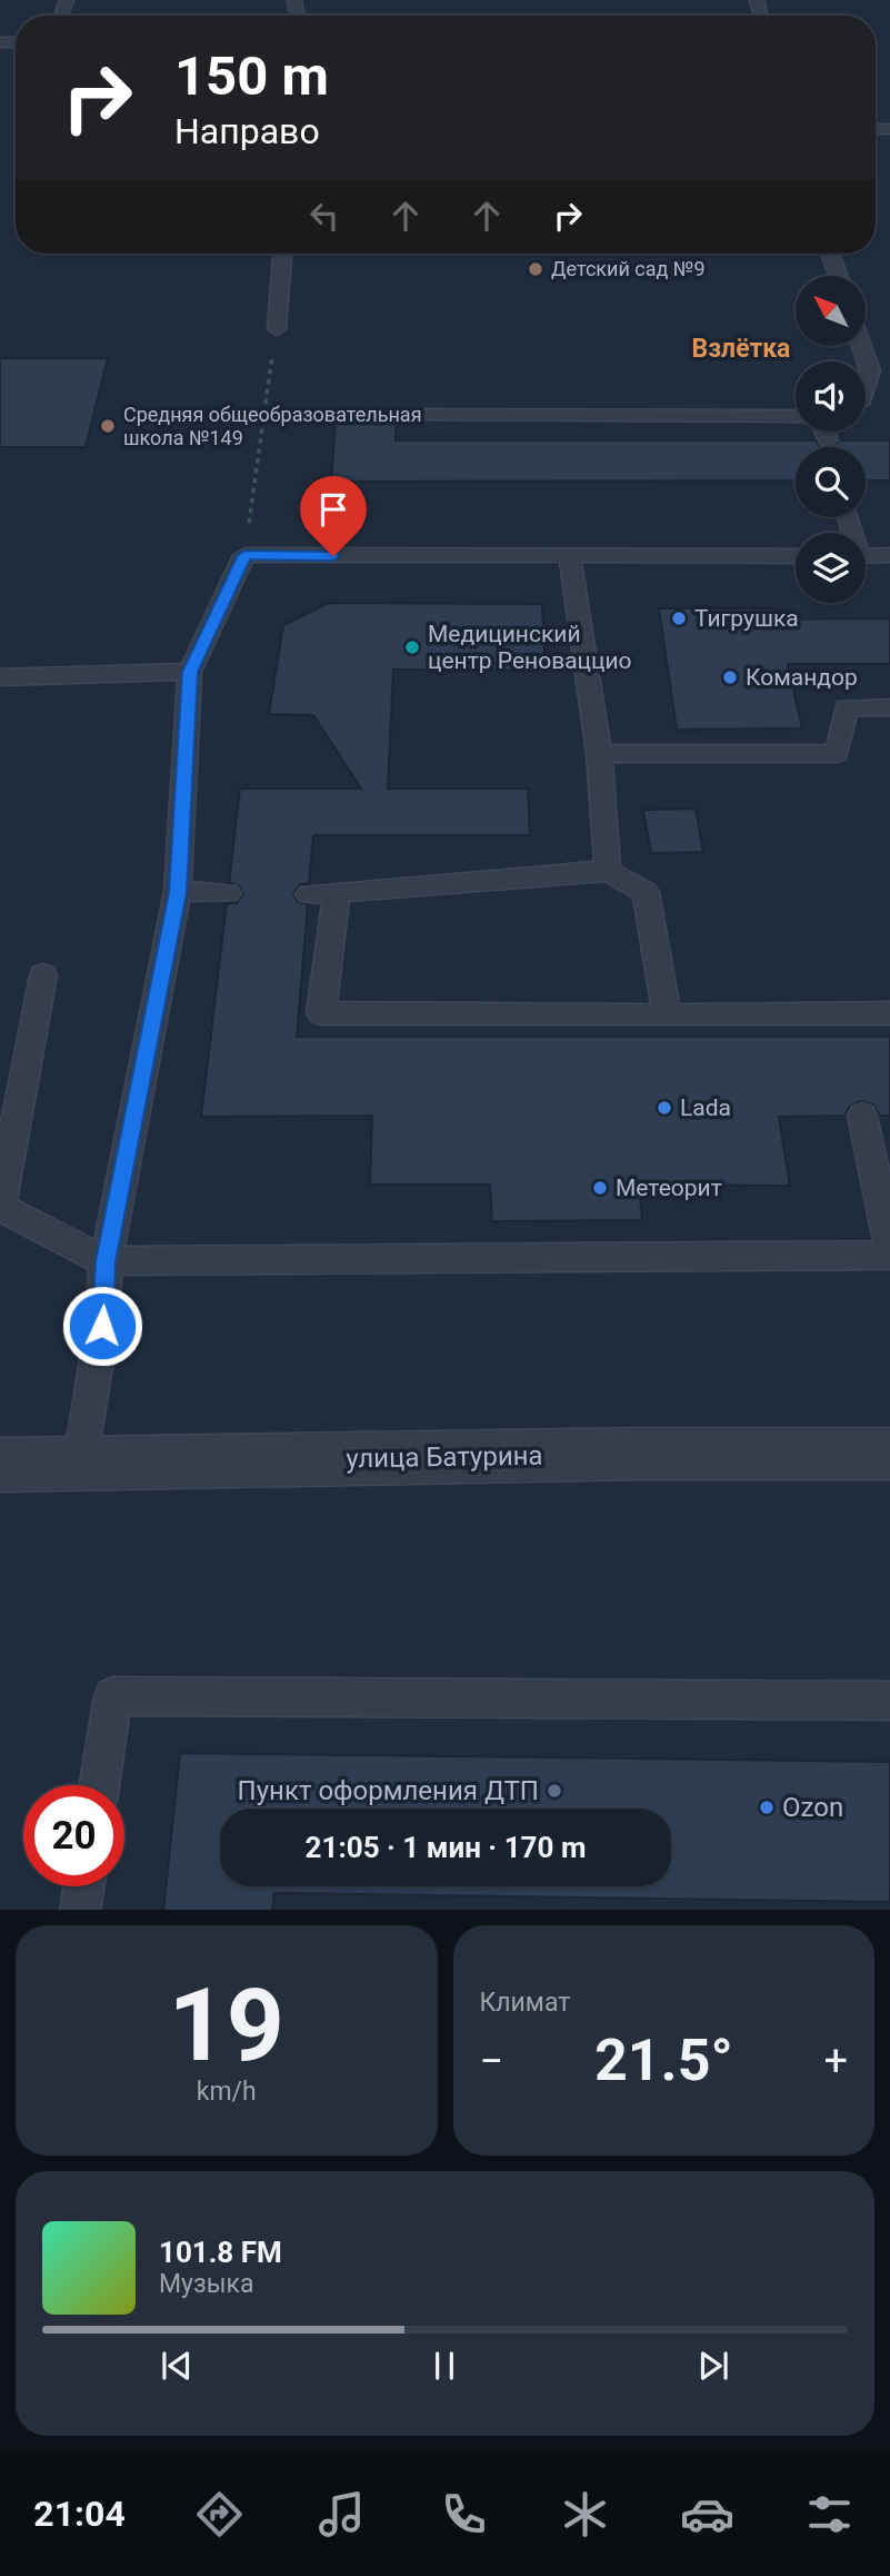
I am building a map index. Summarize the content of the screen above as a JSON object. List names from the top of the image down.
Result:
{
  "streets": {
    "street": ["улица Батурина"]
  },
  "districts": ["Взлётка"],
  "places": [
    "Детский сад №9",
    "Средняя общеобразовательная школа №149",
    "Тигрушка",
    "Медицинский центр Реноваццио",
    "Командор",
    "Lada",
    "Метеорит",
    "Пункт оформления ДТП",
    "Ozon"
  ],
  "north": "top left",
  "page": {
    "turn": ["150 m", "Направо"],
    "limit": "20",
    "trip": "21:05 · 1 мин · 170 m",
    "tile": [
      ["19", "km/h"],
      "Климат"
    ],
    "heat": ["−", "21.5°", "+"],
    "song": ["101.8 FM", "Музыка"],
    "tabs": "21:04"
  }
}
